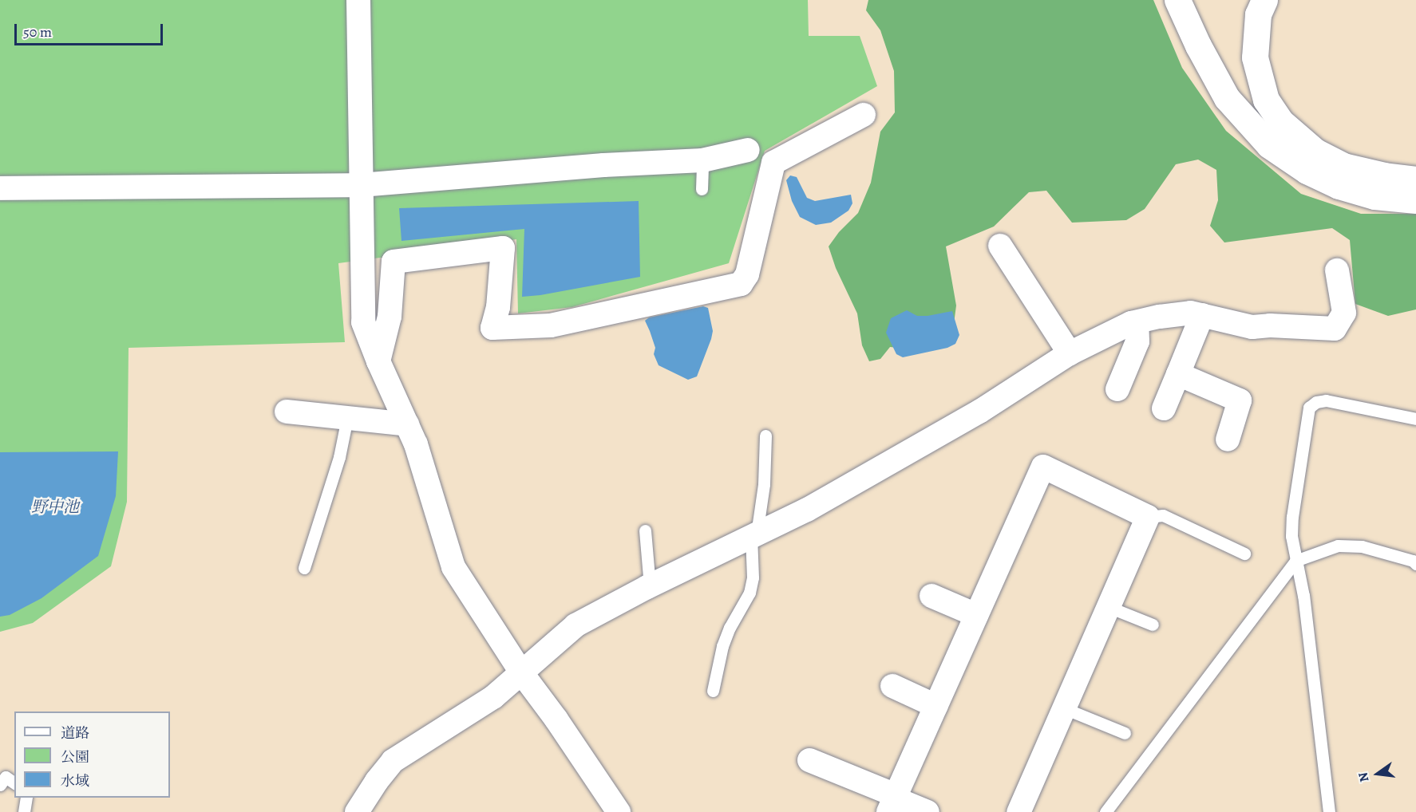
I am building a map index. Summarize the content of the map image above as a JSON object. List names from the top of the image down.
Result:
{
  "water": ["野中池"],
  "legend": ["道路", "公園", "水域"],
  "scale_bar": "50 m",
  "north": "left"
}
